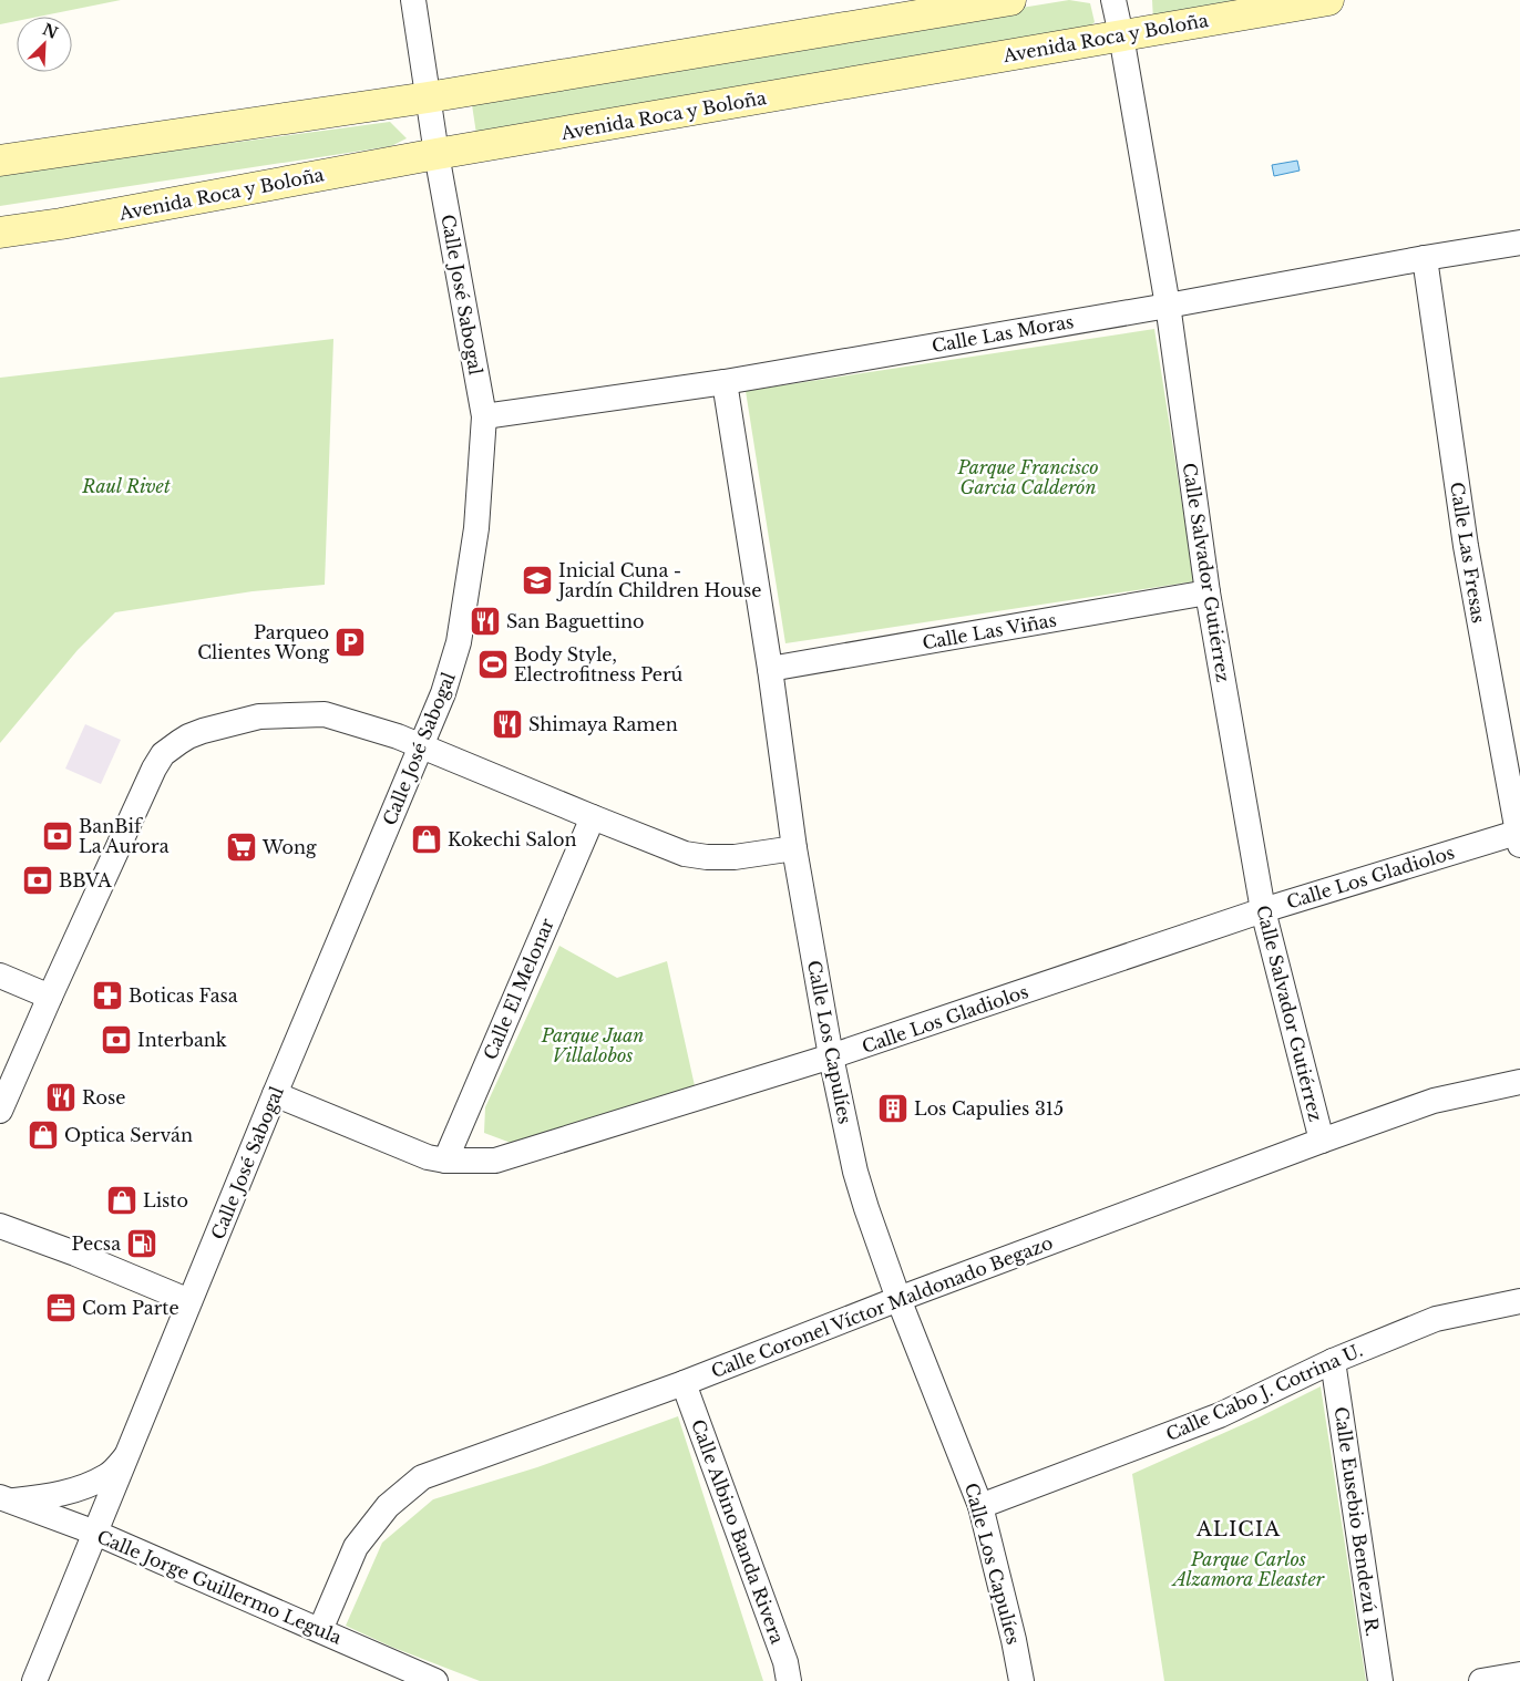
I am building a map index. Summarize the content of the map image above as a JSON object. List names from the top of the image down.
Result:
{
  "streets": {
    "main road": ["Avenida Roca y Boloña"],
    "street": [
      "Calle José Sabogal",
      "Calle Las Moras",
      "Calle Las Fresas",
      "Calle Salvador Gutiérrez",
      "Calle Las Viñas",
      "Calle Los Gladiolos",
      "Calle El Melonar",
      "Calle Los Capulíes",
      "Calle Coronel Víctor Maldonado Begazo",
      "Calle Cabo J. Cotrina U.",
      "Calle Eusebio Bendezú R.",
      "Calle Albino Banda Rivera",
      "Calle Jorge Guillermo Legula"
    ]
  },
  "crossings": [
    ["Avenida Roca y Boloña", "Calle José Sabogal"],
    ["Avenida Roca y Boloña", "Calle Salvador Gutiérrez"],
    ["Calle José Sabogal", "Calle Las Moras"],
    ["Calle José Sabogal", "Calle Los Gladiolos"],
    ["Calle José Sabogal", "Calle Jorge Guillermo Legula"],
    ["Calle Las Moras", "Calle Las Fresas"],
    ["Calle Las Moras", "Calle Salvador Gutiérrez"],
    ["Calle Las Moras", "Calle Los Capulíes"],
    ["Calle Las Fresas", "Calle Los Gladiolos"],
    ["Calle Salvador Gutiérrez", "Calle Las Viñas"],
    ["Calle Salvador Gutiérrez", "Calle Los Gladiolos"],
    ["Calle Salvador Gutiérrez", "Calle Coronel Víctor Maldonado Begazo"],
    ["Calle Las Viñas", "Calle Los Capulíes"],
    ["Calle Los Gladiolos", "Calle El Melonar"],
    ["Calle Los Gladiolos", "Calle Los Capulíes"],
    ["Calle Los Capulíes", "Calle Coronel Víctor Maldonado Begazo"],
    ["Calle Los Capulíes", "Calle Cabo J. Cotrina U."],
    ["Calle Coronel Víctor Maldonado Begazo", "Calle Albino Banda Rivera"],
    ["Calle Coronel Víctor Maldonado Begazo", "Calle Jorge Guillermo Legula"],
    ["Calle Cabo J. Cotrina U.", "Calle Eusebio Bendezú R."]
  ],
  "districts": ["ALICIA"],
  "parks": [
    "Parque Francisco Garcia Calderón",
    "Raul Rivet",
    "Parque Juan Villalobos",
    "Parque Carlos Alzamora Eleaster"
  ],
  "places": {
    "school or university": ["Inicial Cuna - Jardín Children House"],
    "restaurant": ["San Baguettino", "Shimaya Ramen", "Rose"],
    "parking": ["Parqueo Clientes Wong"],
    "sports": ["Body Style, Electrofitness Perú"],
    "bank": ["BanBif La Aurora", "BBVA", "Interbank"],
    "shop": ["Kokechi Salon", "Optica Serván", "Listo"],
    "supermarket": ["Wong"],
    "pharmacy": ["Boticas Fasa"],
    "building": ["Los Capulies 315"],
    "fuel station": ["Pecsa"],
    "office": ["Com Parte"]
  },
  "north": "top right"
}
